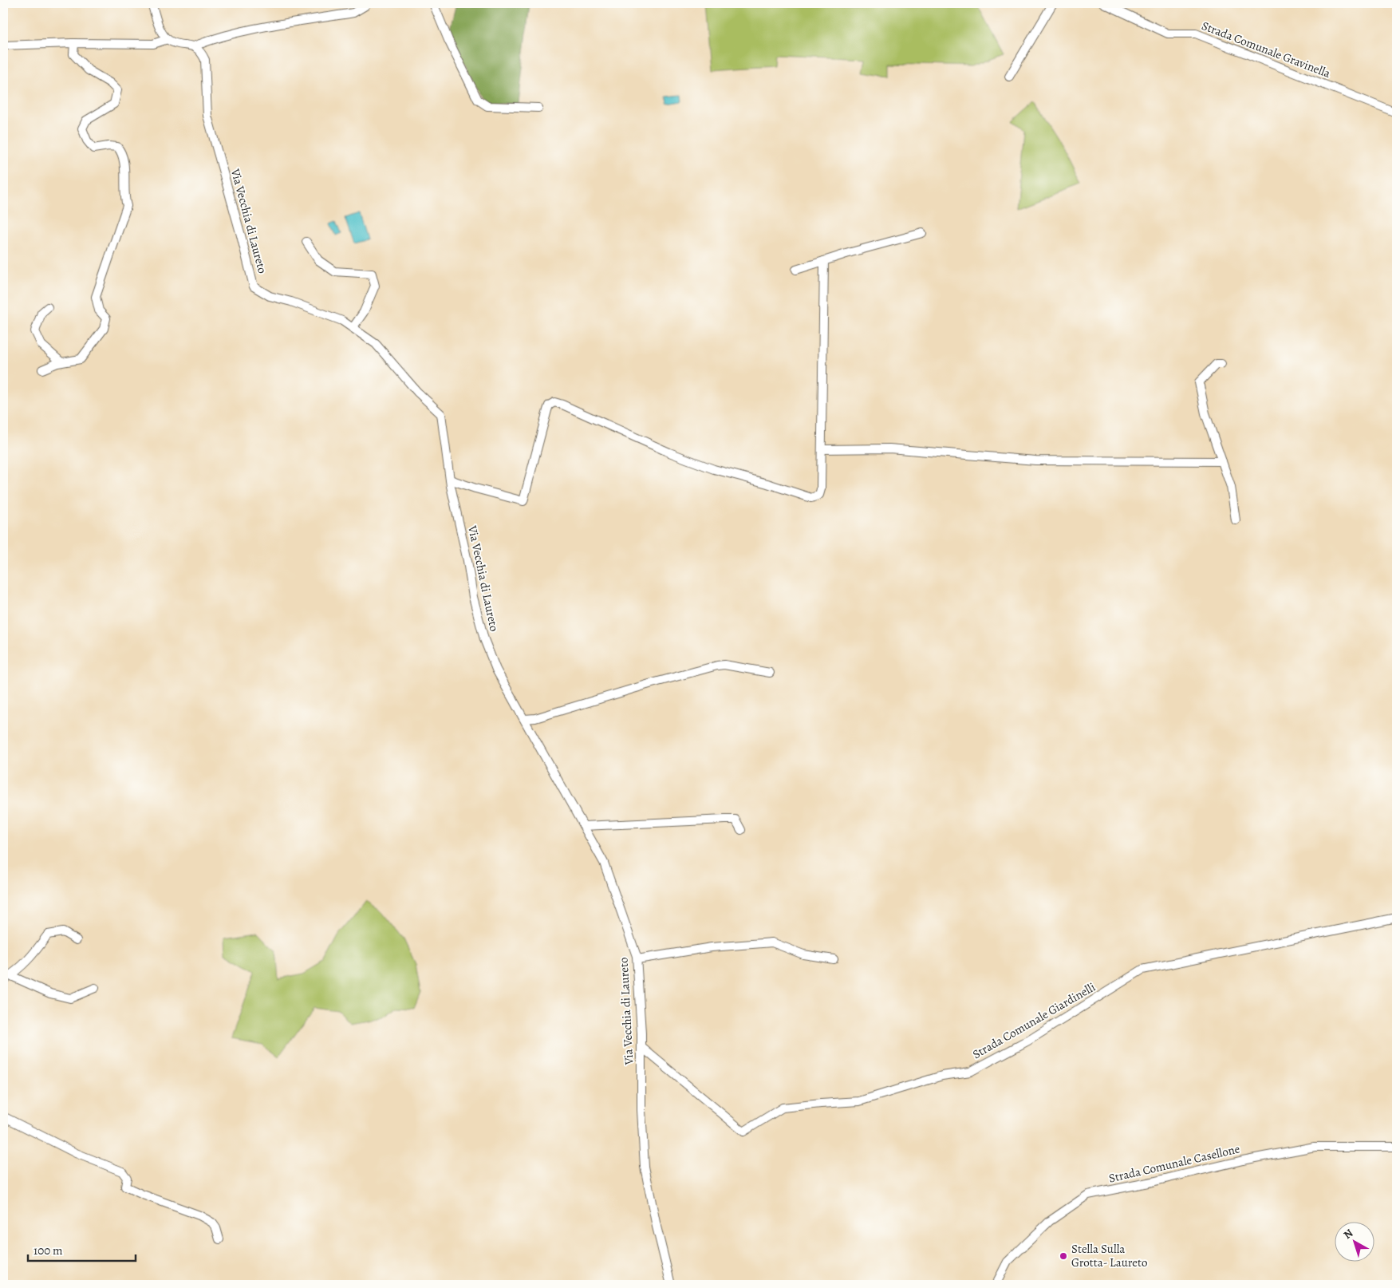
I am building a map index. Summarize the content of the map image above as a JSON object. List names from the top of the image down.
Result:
{
  "streets": {
    "street": [
      "Strada Comunale Gravinella",
      "Via Vecchia di Laureto",
      "Strada Comunale Giardinelli",
      "Strada Comunale Casellone"
    ]
  },
  "crossings": [
    ["Via Vecchia di Laureto", "Strada Comunale Giardinelli"]
  ],
  "places": ["Stella Sulla Grotta- Laureto"],
  "scale_bar": "100 m",
  "north": "top left"
}
